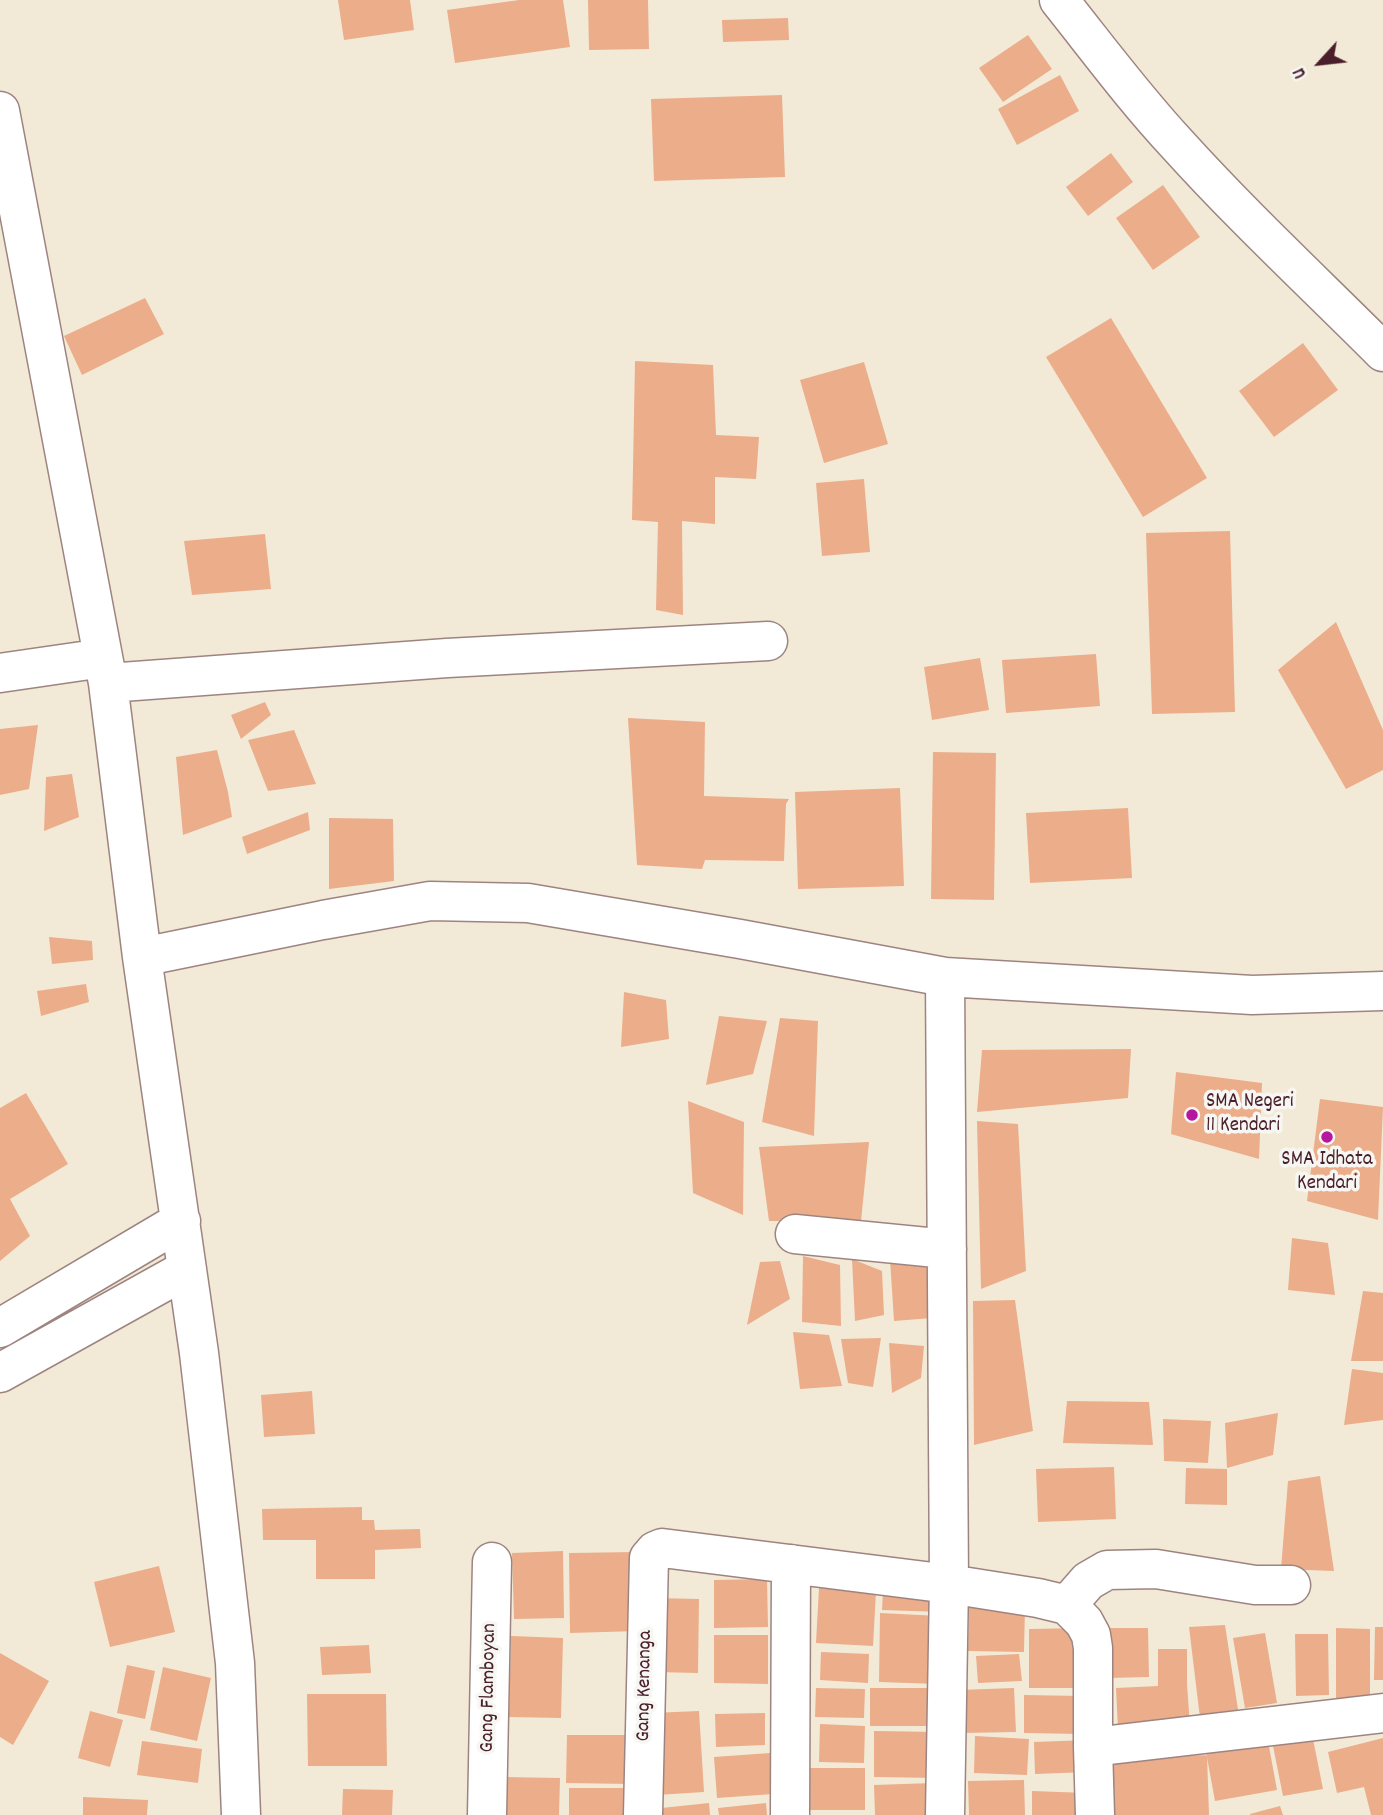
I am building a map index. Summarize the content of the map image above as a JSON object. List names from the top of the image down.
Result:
{
  "streets": {
    "street": ["Gang Kenanga", "Gang Flamboyan"]
  },
  "places": ["SMA Negeri 11 Kendari", "SMA Idhata Kendari"],
  "north": "bottom left"
}
